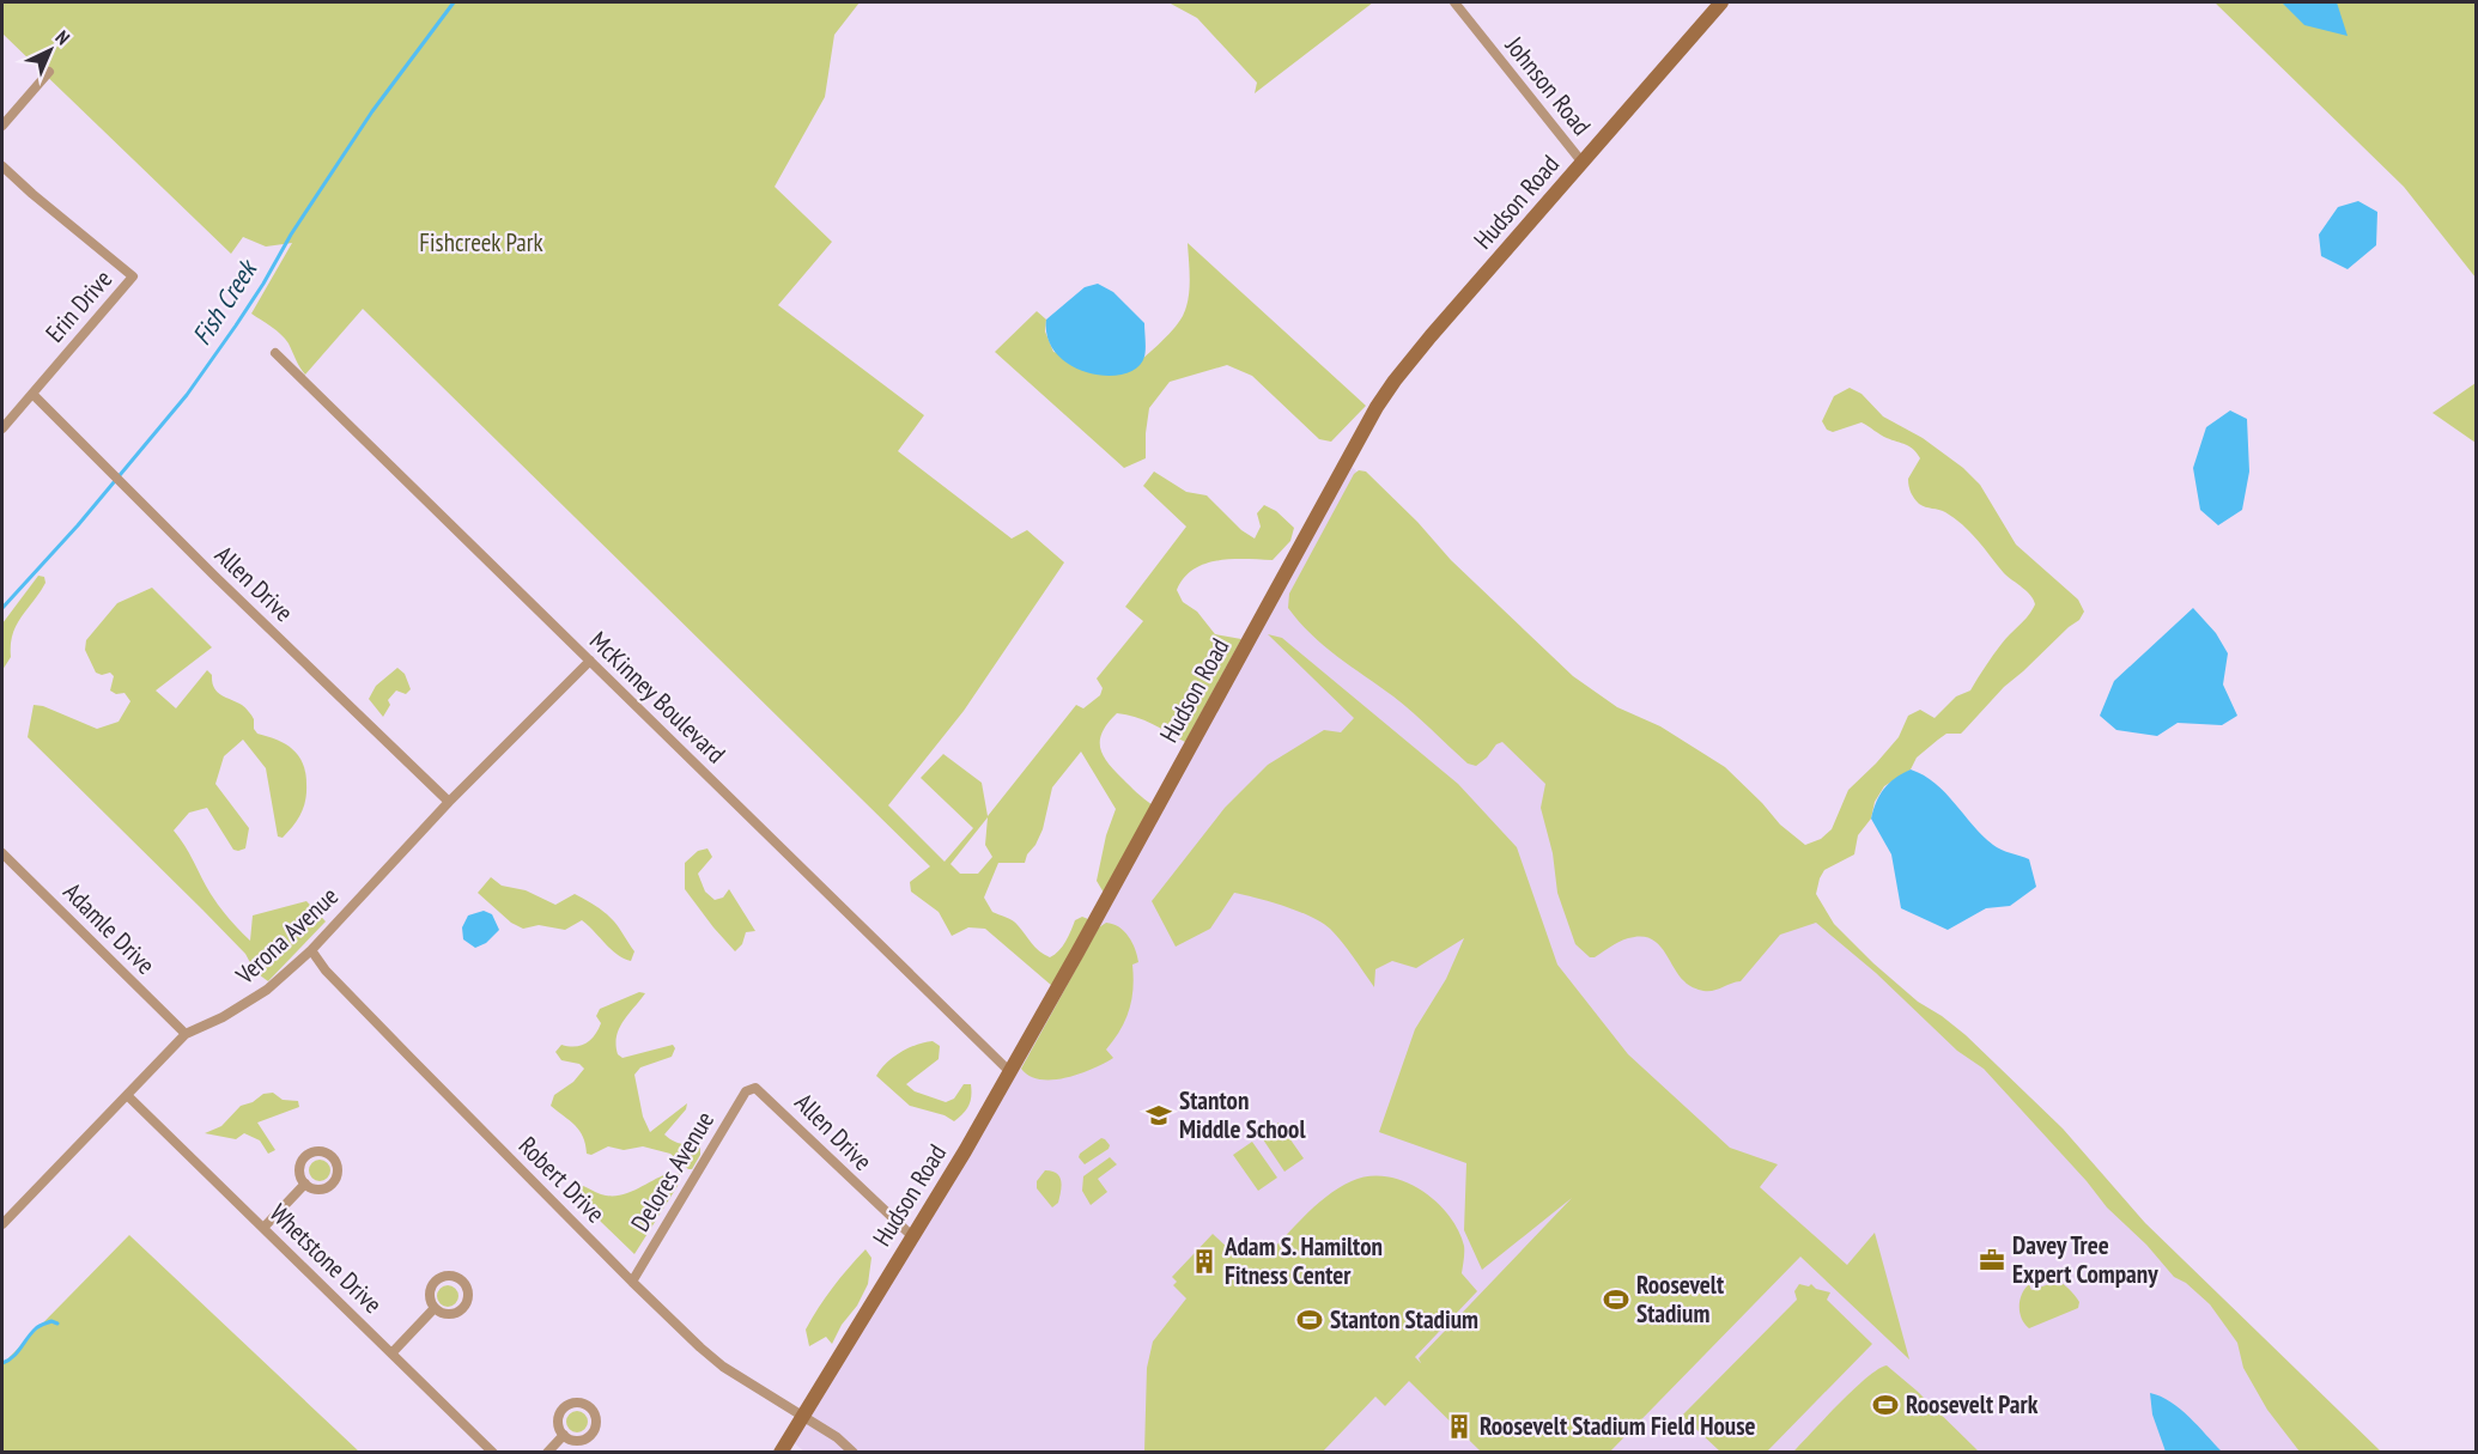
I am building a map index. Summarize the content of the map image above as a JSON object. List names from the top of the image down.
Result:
{
  "streets": {
    "street": [
      "Johnson Road",
      "Hudson Road",
      "Erin Drive",
      "Allen Drive",
      "McKinney Boulevard",
      "Adamle Drive",
      "Verona Avenue",
      "Delores Avenue",
      "Robert Drive",
      "Whetstone Drive"
    ]
  },
  "crossings": [
    ["Johnson Road", "Hudson Road"],
    ["Hudson Road", "Allen Drive"],
    ["Hudson Road", "McKinney Boulevard"],
    ["Hudson Road", "Robert Drive"],
    ["Erin Drive", "Allen Drive"],
    ["Allen Drive", "Verona Avenue"],
    ["Allen Drive", "Delores Avenue"],
    ["McKinney Boulevard", "Verona Avenue"],
    ["Adamle Drive", "Verona Avenue"],
    ["Verona Avenue", "Robert Drive"],
    ["Verona Avenue", "Whetstone Drive"],
    ["Delores Avenue", "Robert Drive"]
  ],
  "water": ["Fish Creek"],
  "parks": ["Fishcreek Park"],
  "places": {
    "school or university": ["Stanton Middle School"],
    "office": ["Davey Tree Expert Company"],
    "building": ["Adam S. Hamilton Fitness Center", "Roosevelt Stadium Field House"],
    "sports": ["Roosevelt Stadium", "Stanton Stadium", "Roosevelt Park"]
  },
  "north": "top right"
}
